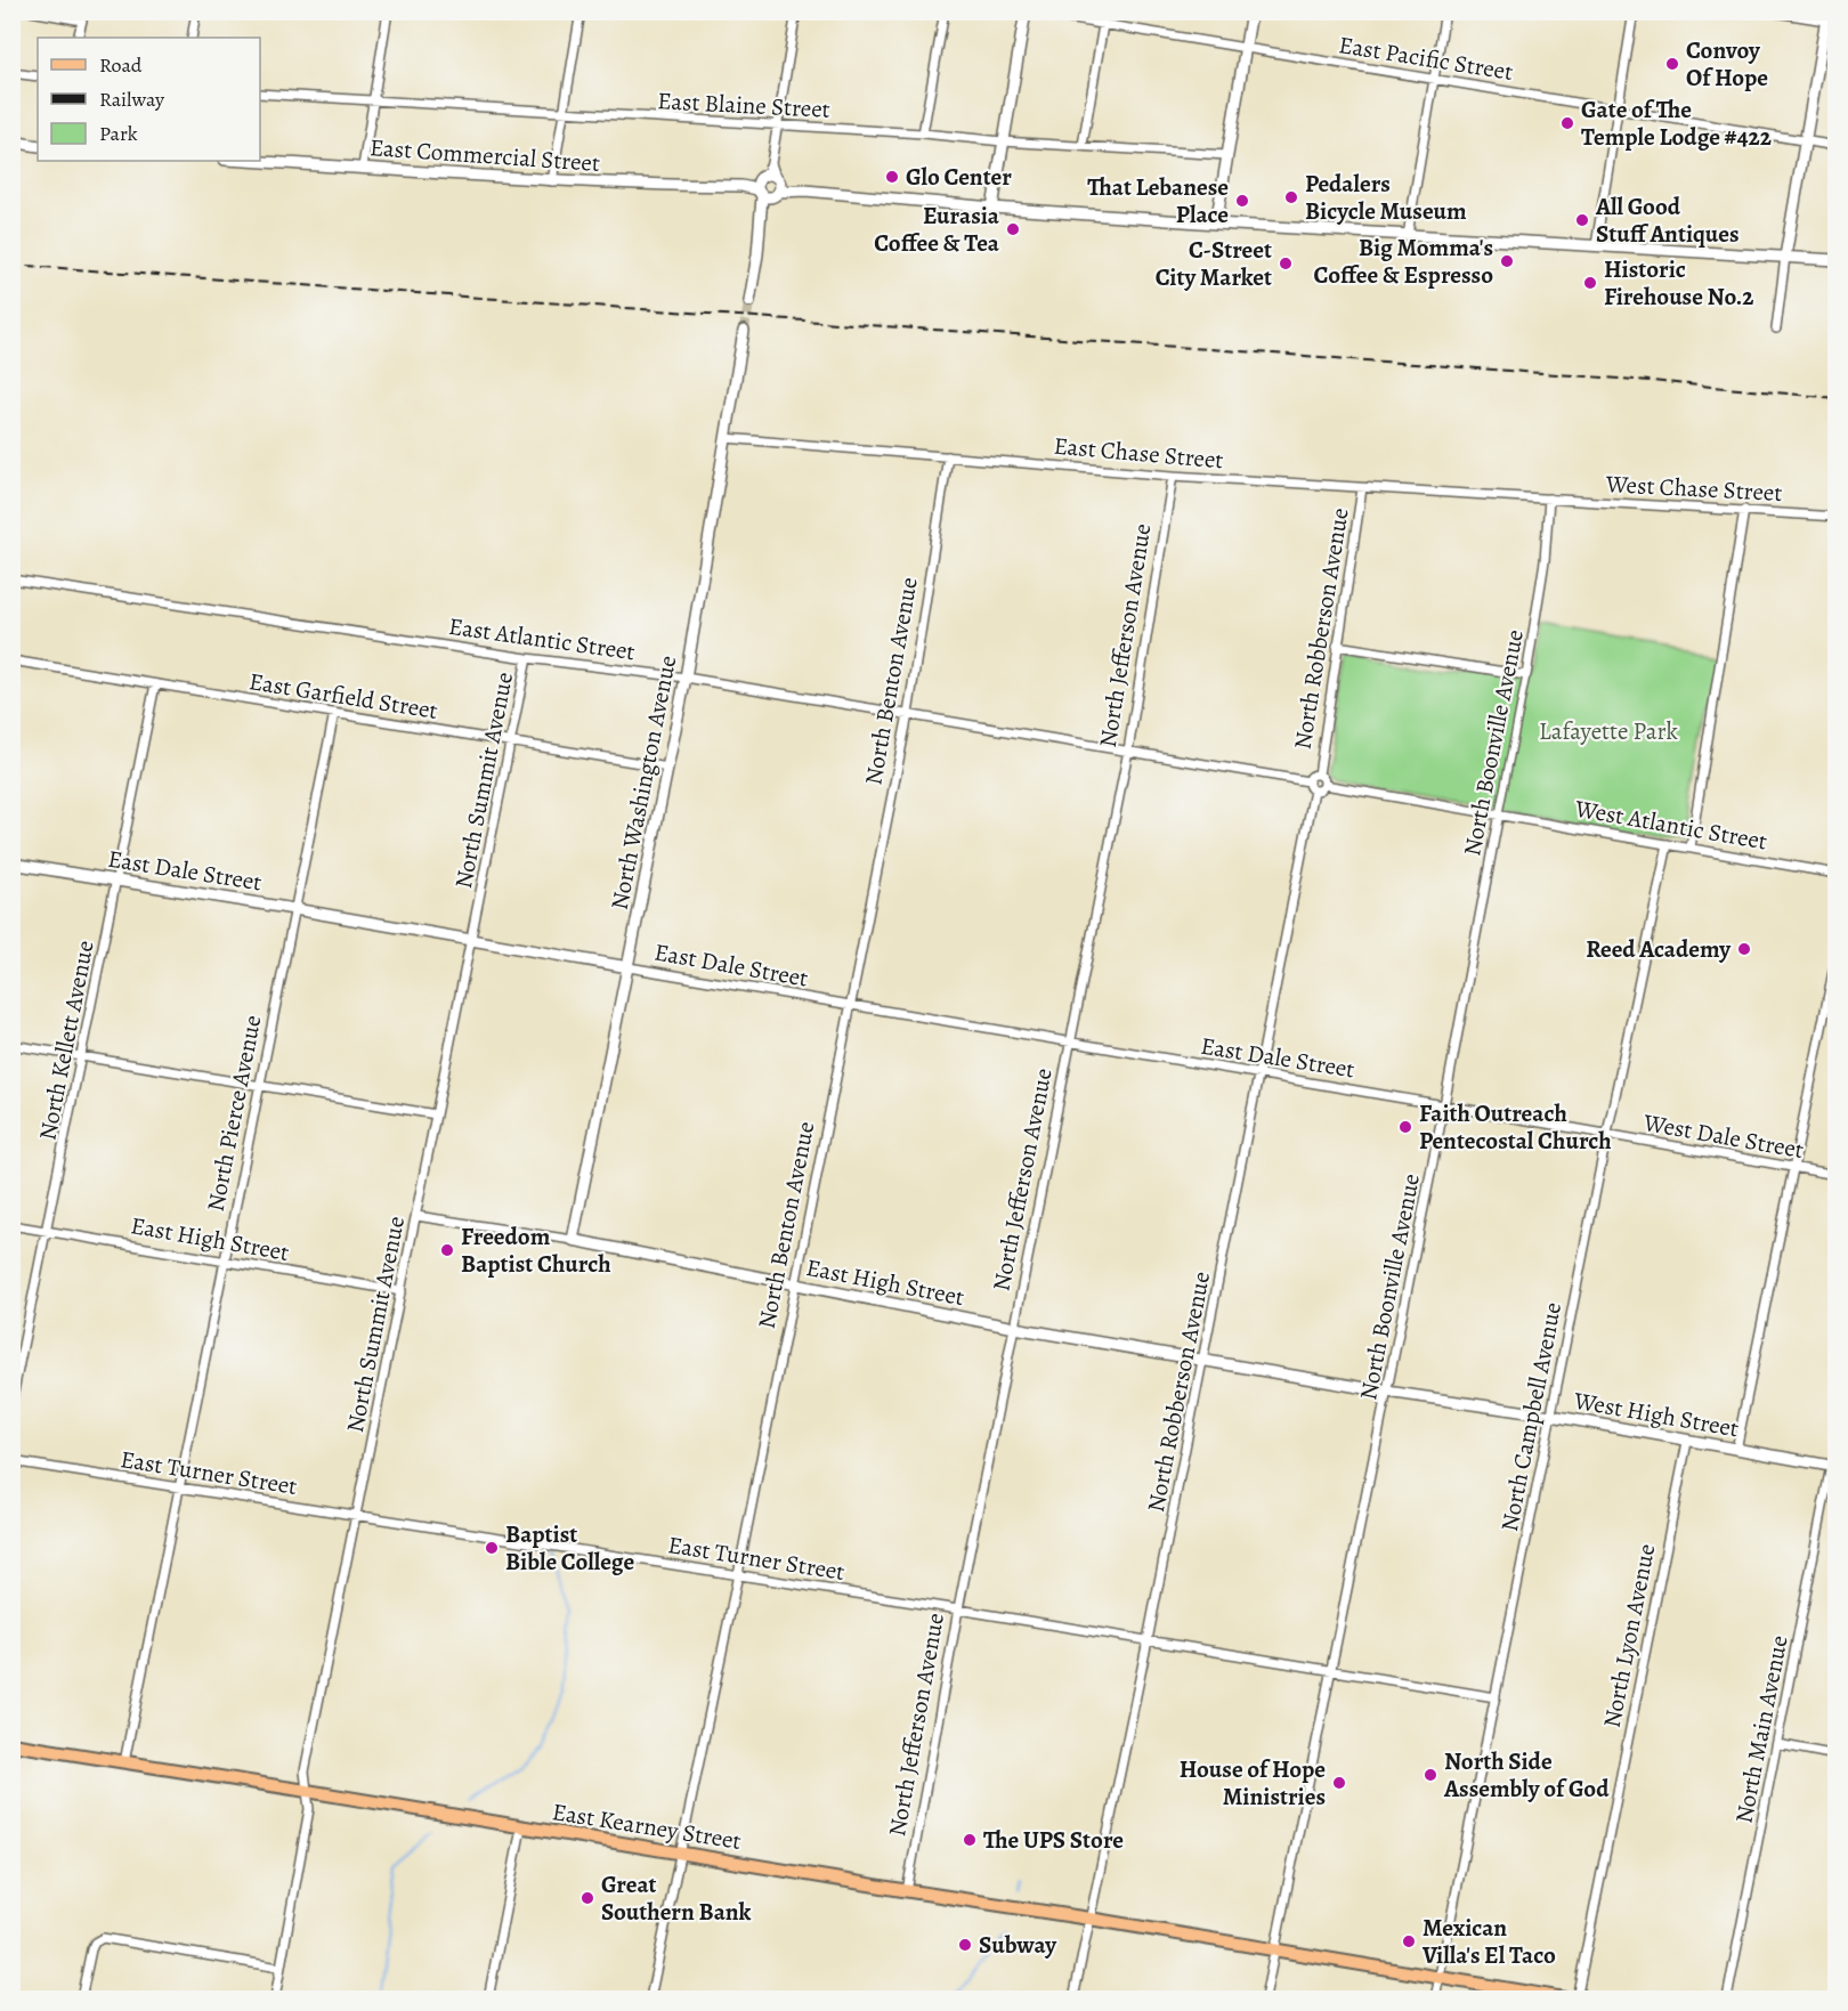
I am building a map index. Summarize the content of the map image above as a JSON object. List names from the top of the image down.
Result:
{
  "streets": {
    "main road": ["East Kearney Street"],
    "street": [
      "East Pacific Street",
      "East Blaine Street",
      "East Commercial Street",
      "East Chase Street",
      "West Chase Street",
      "North Robberson Avenue",
      "North Jefferson Avenue",
      "East Atlantic Street",
      "North Benton Avenue",
      "East Garfield Street",
      "North Boonville Avenue",
      "North Summit Avenue",
      "North Washington Avenue",
      "West Atlantic Street",
      "East Dale Street",
      "North Kellett Avenue",
      "North Pierce Avenue",
      "West Dale Street",
      "East High Street",
      "West High Street",
      "North Campbell Avenue",
      "East Turner Street",
      "North Lyon Avenue",
      "North Main Avenue"
    ]
  },
  "crossings": [
    ["East Chase Street", "West Chase Street"],
    ["East Chase Street", "North Robberson Avenue"],
    ["East Chase Street", "North Jefferson Avenue"],
    ["East Chase Street", "North Benton Avenue"],
    ["East Chase Street", "North Boonville Avenue"],
    ["East Chase Street", "North Washington Avenue"],
    ["West Chase Street", "North Boonville Avenue"],
    ["North Robberson Avenue", "East Atlantic Street"],
    ["North Robberson Avenue", "East Dale Street"],
    ["North Robberson Avenue", "East High Street"],
    ["North Robberson Avenue", "East Turner Street"],
    ["North Robberson Avenue", "East Kearney Street"],
    ["North Jefferson Avenue", "East Atlantic Street"],
    ["North Jefferson Avenue", "East Dale Street"],
    ["North Jefferson Avenue", "East High Street"],
    ["North Jefferson Avenue", "East Turner Street"],
    ["North Jefferson Avenue", "East Kearney Street"],
    ["East Atlantic Street", "North Benton Avenue"],
    ["East Atlantic Street", "North Summit Avenue"],
    ["East Atlantic Street", "North Washington Avenue"],
    ["North Benton Avenue", "East Dale Street"],
    ["North Benton Avenue", "East High Street"],
    ["North Benton Avenue", "East Turner Street"],
    ["North Benton Avenue", "East Kearney Street"],
    ["East Garfield Street", "North Summit Avenue"],
    ["East Garfield Street", "North Washington Avenue"],
    ["East Garfield Street", "North Kellett Avenue"],
    ["East Garfield Street", "North Pierce Avenue"],
    ["North Boonville Avenue", "West Atlantic Street"],
    ["North Boonville Avenue", "East Dale Street"],
    ["North Boonville Avenue", "West Dale Street"],
    ["North Boonville Avenue", "East High Street"],
    ["North Boonville Avenue", "West High Street"],
    ["North Boonville Avenue", "East Turner Street"],
    ["North Boonville Avenue", "East Kearney Street"],
    ["North Summit Avenue", "East Dale Street"],
    ["North Summit Avenue", "East High Street"],
    ["North Summit Avenue", "East Turner Street"],
    ["North Summit Avenue", "East Kearney Street"],
    ["North Washington Avenue", "East Dale Street"],
    ["North Washington Avenue", "East High Street"],
    ["West Atlantic Street", "North Campbell Avenue"],
    ["East Dale Street", "North Kellett Avenue"],
    ["East Dale Street", "North Pierce Avenue"],
    ["East Dale Street", "West Dale Street"],
    ["North Kellett Avenue", "East High Street"],
    ["North Pierce Avenue", "East High Street"],
    ["North Pierce Avenue", "East Turner Street"],
    ["North Pierce Avenue", "East Kearney Street"],
    ["West Dale Street", "North Campbell Avenue"],
    ["East High Street", "West High Street"],
    ["West High Street", "North Campbell Avenue"],
    ["West High Street", "North Lyon Avenue"],
    ["West High Street", "North Main Avenue"],
    ["North Campbell Avenue", "East Turner Street"],
    ["North Campbell Avenue", "East Kearney Street"]
  ],
  "parks": ["Lafayette Park"],
  "places": [
    "Convoy Of Hope",
    "Gate of The Temple Lodge #422",
    "Glo Center",
    "Pedalers Bicycle Museum",
    "That Lebanese Place",
    "All Good Stuff Antiques",
    "Eurasia Coffee & Tea",
    "Big Momma's Coffee & Espresso",
    "C-Street City Market",
    "Historic Firehouse No.2",
    "Reed Academy",
    "Faith Outreach Pentecostal Church",
    "Freedom Baptist Church",
    "Baptist Bible College",
    "North Side Assembly of God",
    "House of Hope Ministries",
    "The UPS Store",
    "Great Southern Bank",
    "Mexican Villa's El Taco",
    "Subway"
  ],
  "legend": ["Road", "Railway", "Park"]
}
